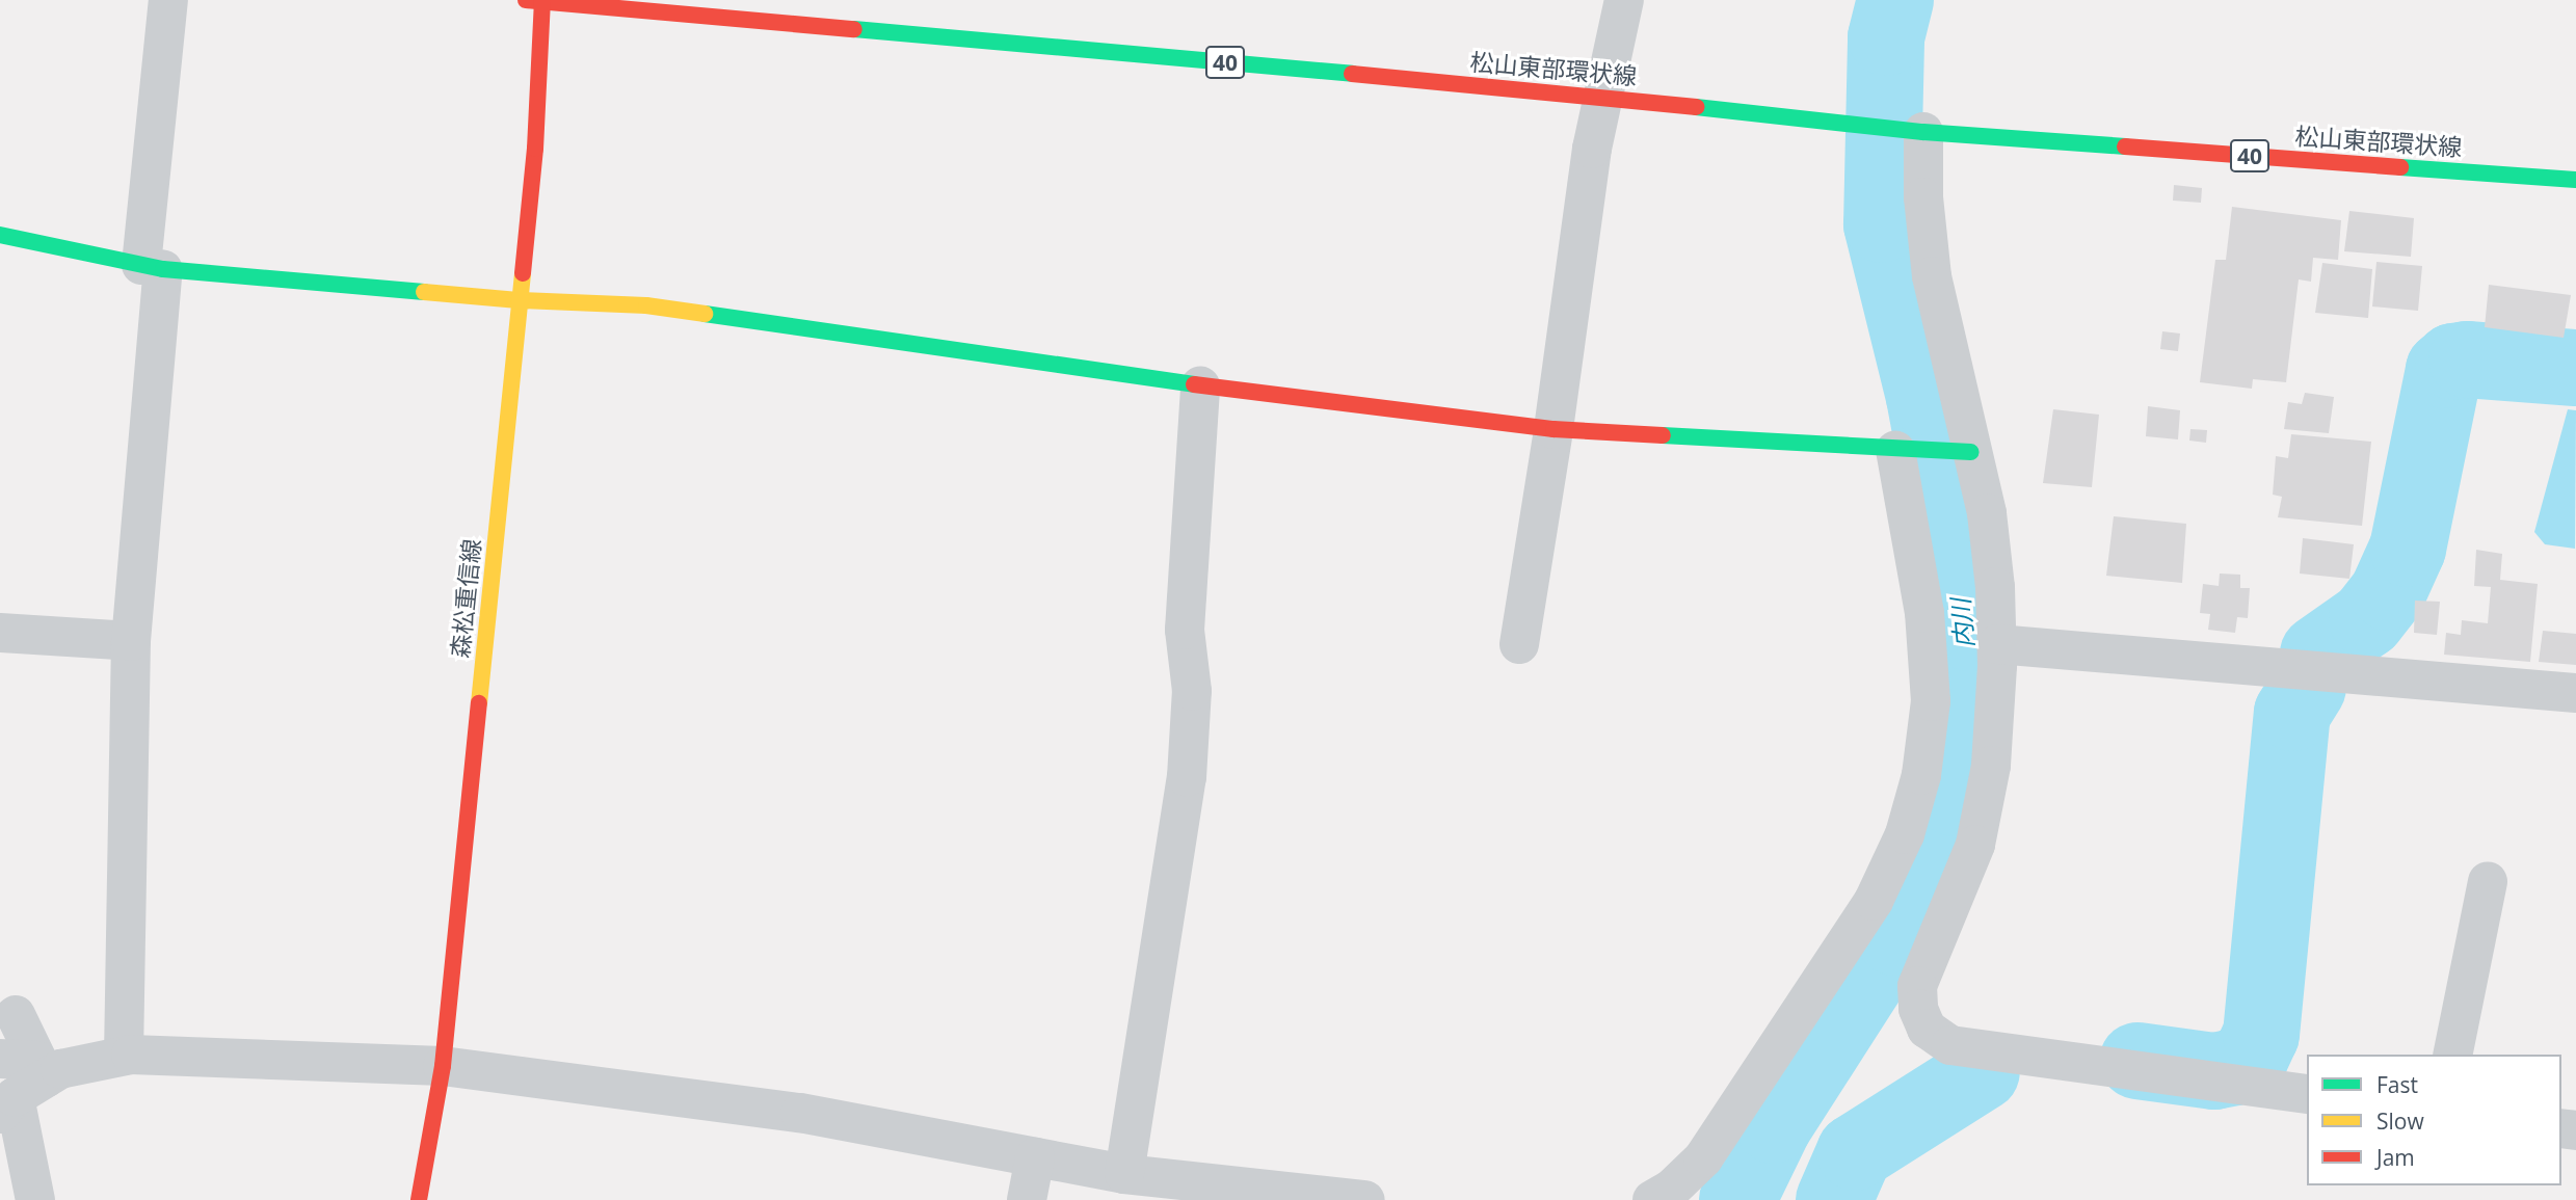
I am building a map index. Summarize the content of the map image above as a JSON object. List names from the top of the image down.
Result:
{
  "streets": {
    "main road": ["40", "松山東部環状線", "森松重信線"]
  },
  "crossings": [
    ["松山東部環状線", "森松重信線"]
  ],
  "water": ["内川"],
  "legend": ["Fast", "Slow", "Jam"]
}
